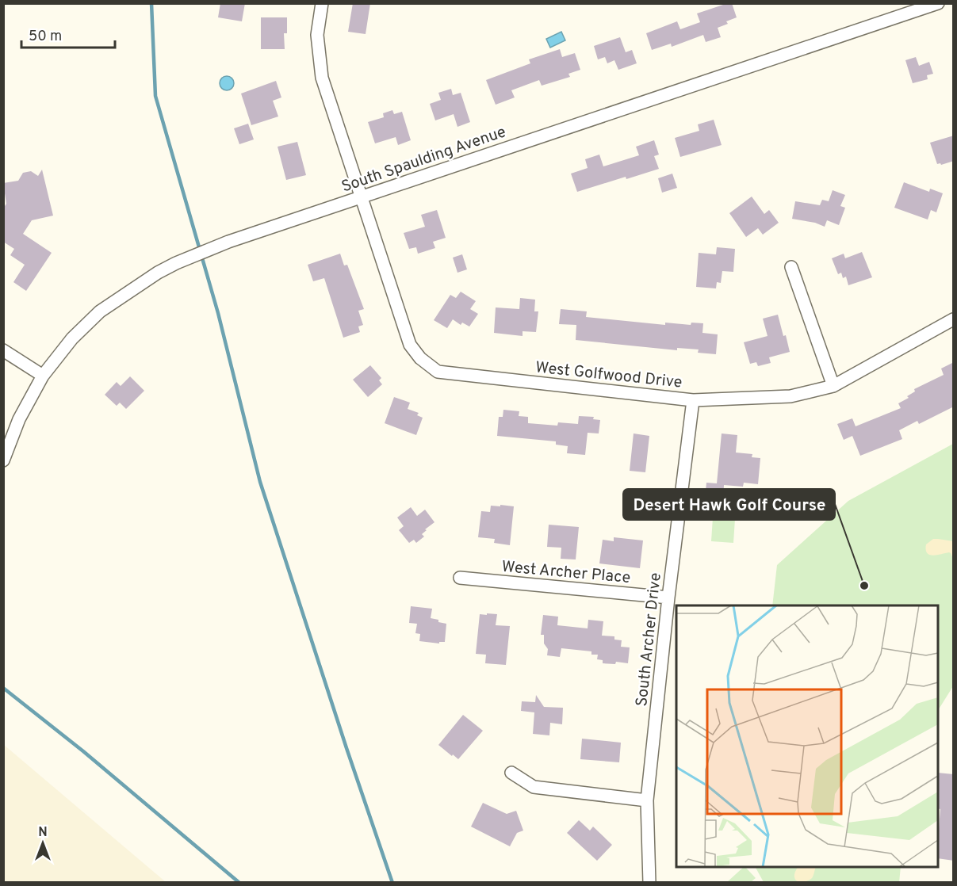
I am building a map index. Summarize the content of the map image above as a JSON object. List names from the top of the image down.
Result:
{
  "streets": {
    "street": [
      "South Spaulding Avenue",
      "West Golfwood Drive",
      "West Archer Place",
      "South Archer Drive"
    ]
  },
  "crossings": [
    ["South Spaulding Avenue", "West Golfwood Drive"],
    ["West Golfwood Drive", "South Archer Drive"],
    ["West Archer Place", "South Archer Drive"]
  ],
  "places": ["Desert Hawk Golf Course"],
  "scale_bar": "50 m",
  "north": "top"
}
